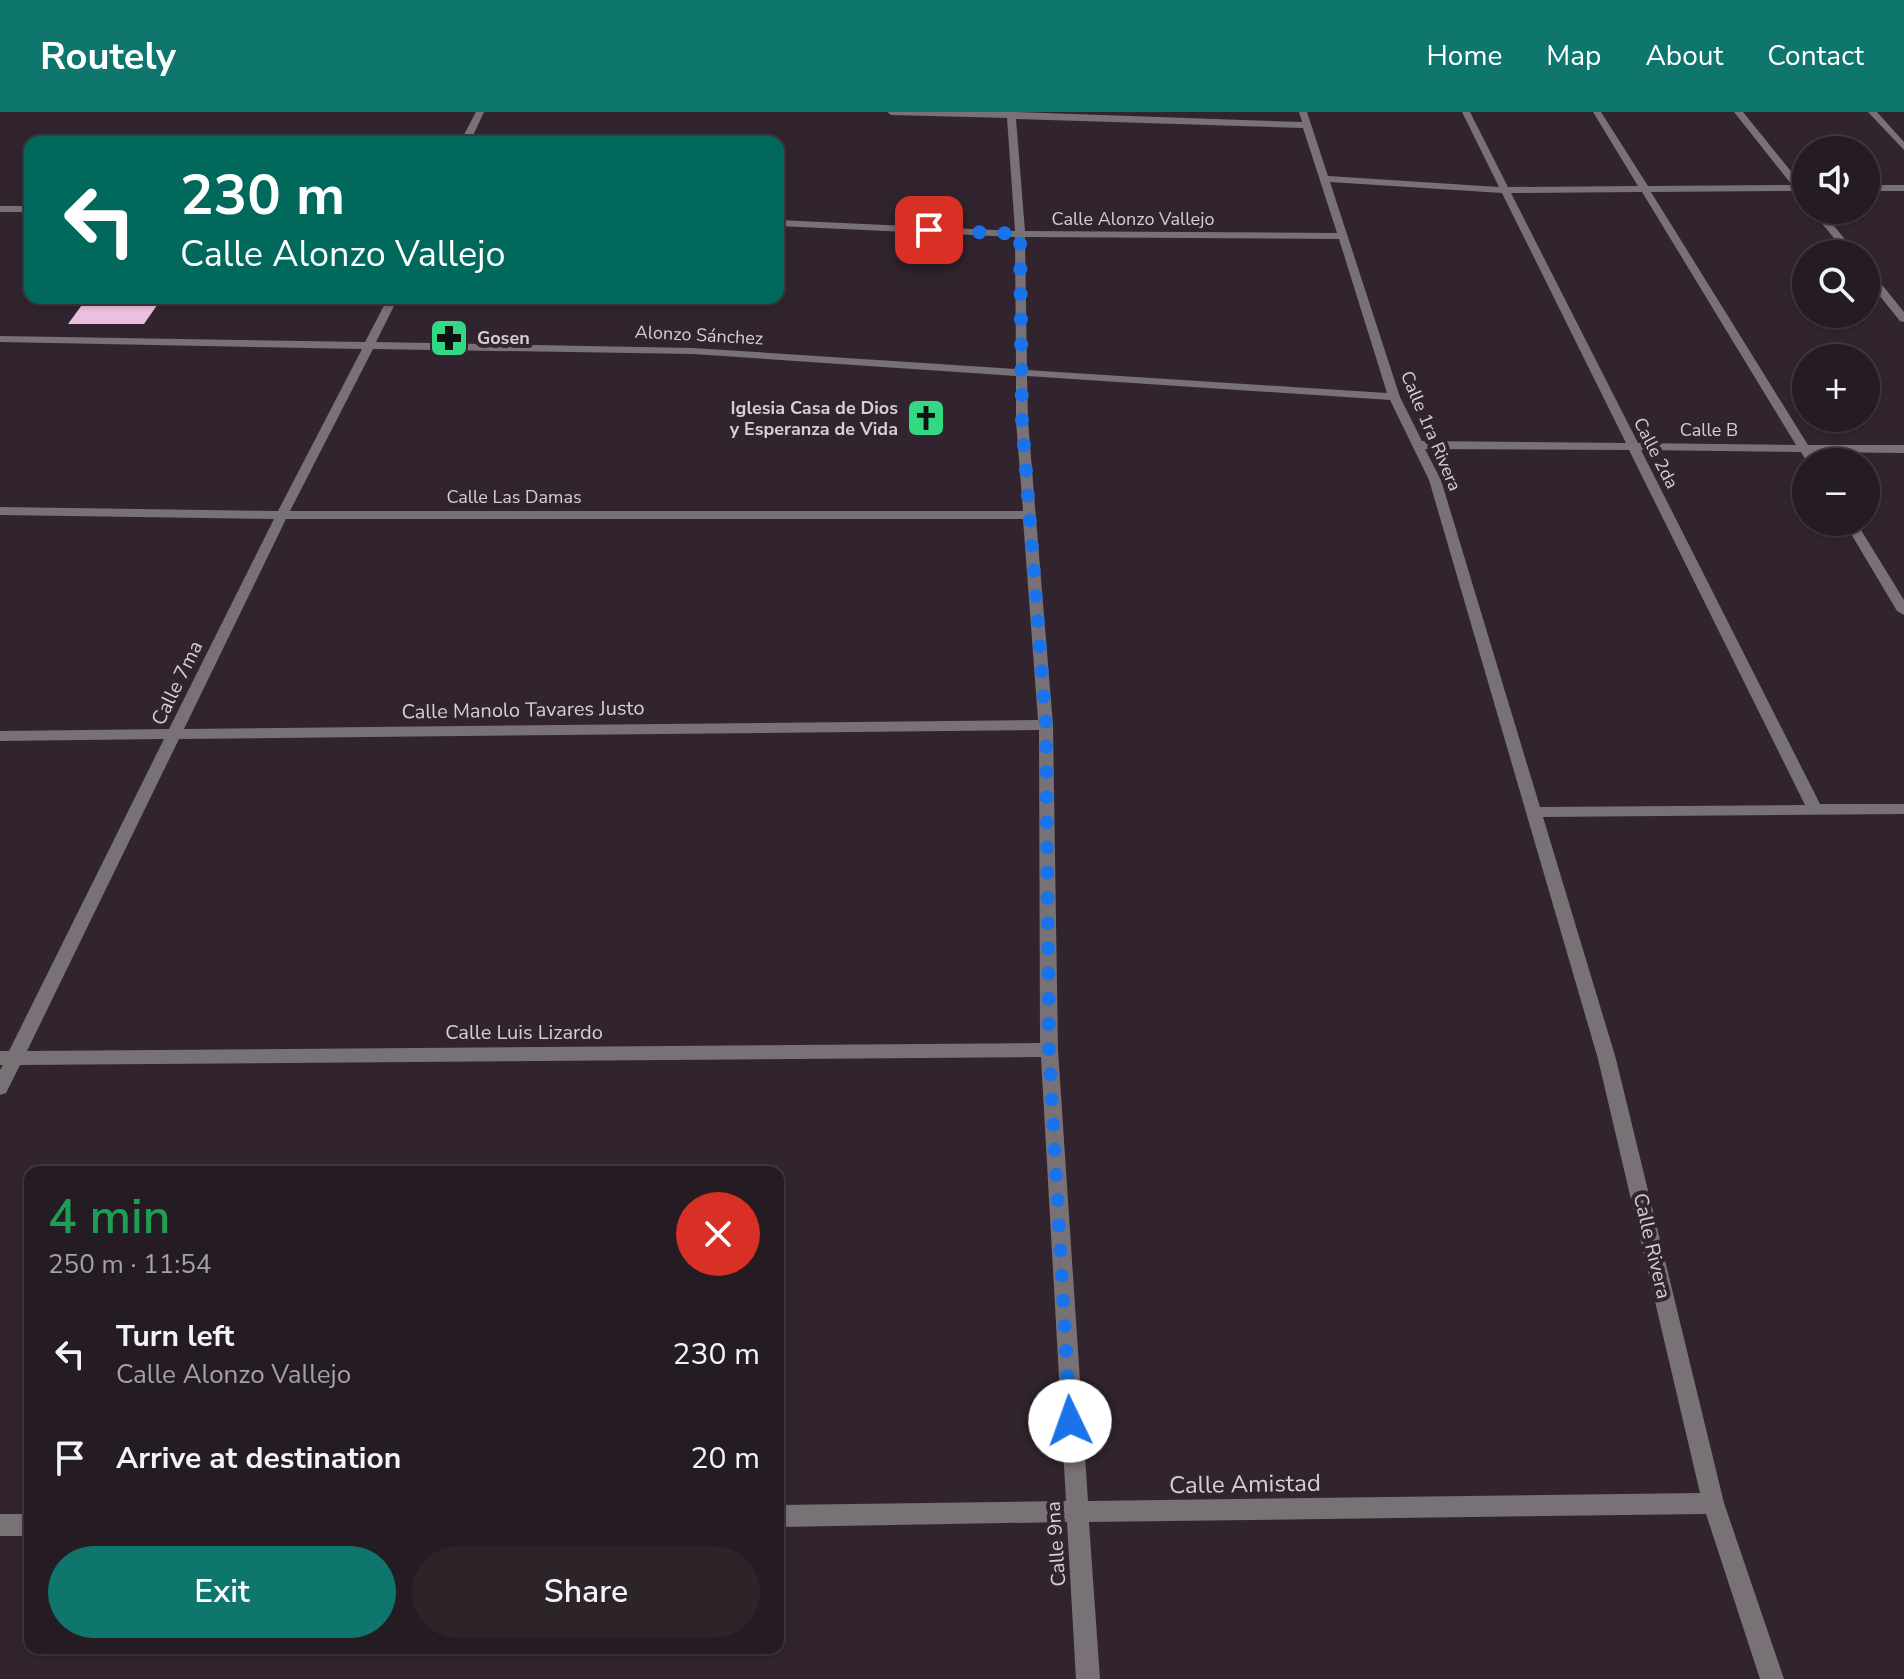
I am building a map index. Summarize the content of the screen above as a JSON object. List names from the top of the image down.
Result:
{
  "streets": {
    "street": [
      "Calle Alonzo Vallejo",
      "Alonzo Sánchez",
      "Calle B",
      "Calle 1ra Rivera",
      "Calle 2da",
      "Calle Las Damas",
      "Calle 7ma",
      "Calle Manolo Tavares Justo",
      "Calle Luis Lizardo",
      "Calle Rivera",
      "Calle Amistad",
      "Calle 9na"
    ]
  },
  "crossings": [
    ["Calle Alonzo Vallejo", "Calle 1ra Rivera"],
    ["Calle Alonzo Vallejo", "Calle 9na"],
    ["Alonzo Sánchez", "Calle 1ra Rivera"],
    ["Alonzo Sánchez", "Calle 7ma"],
    ["Alonzo Sánchez", "Calle 9na"],
    ["Calle B", "Calle 1ra Rivera"],
    ["Calle B", "Calle 2da"],
    ["Calle 1ra Rivera", "Calle Rivera"],
    ["Calle Las Damas", "Calle 7ma"],
    ["Calle Las Damas", "Calle 9na"],
    ["Calle 7ma", "Calle Manolo Tavares Justo"],
    ["Calle 7ma", "Calle Luis Lizardo"],
    ["Calle Manolo Tavares Justo", "Calle 9na"],
    ["Calle Luis Lizardo", "Calle 9na"],
    ["Calle Rivera", "Calle Amistad"],
    ["Calle Amistad", "Calle 9na"]
  ],
  "places": {
    "pharmacy": ["Gosen"],
    "church": ["Iglesia Casa de Dios y Esperanza de Vida"]
  },
  "page": {
    "header": "Routely",
    "nav": [
      "Home",
      "Map",
      "About",
      "Contact"
    ],
    "map_buttons": ["+", "−"],
    "turn": ["230 m", "Calle Alonzo Vallejo"],
    "heading": ["4 min", "250 m · 11:54"],
    "list": [
      {
        "name": "Turn left",
        "note": "Calle Alonzo Vallejo",
        "value": "230 m"
      },
      {
        "name": "Arrive at destination",
        "value": "20 m"
      }
    ],
    "buttons": ["Exit", "Share"]
  }
}
